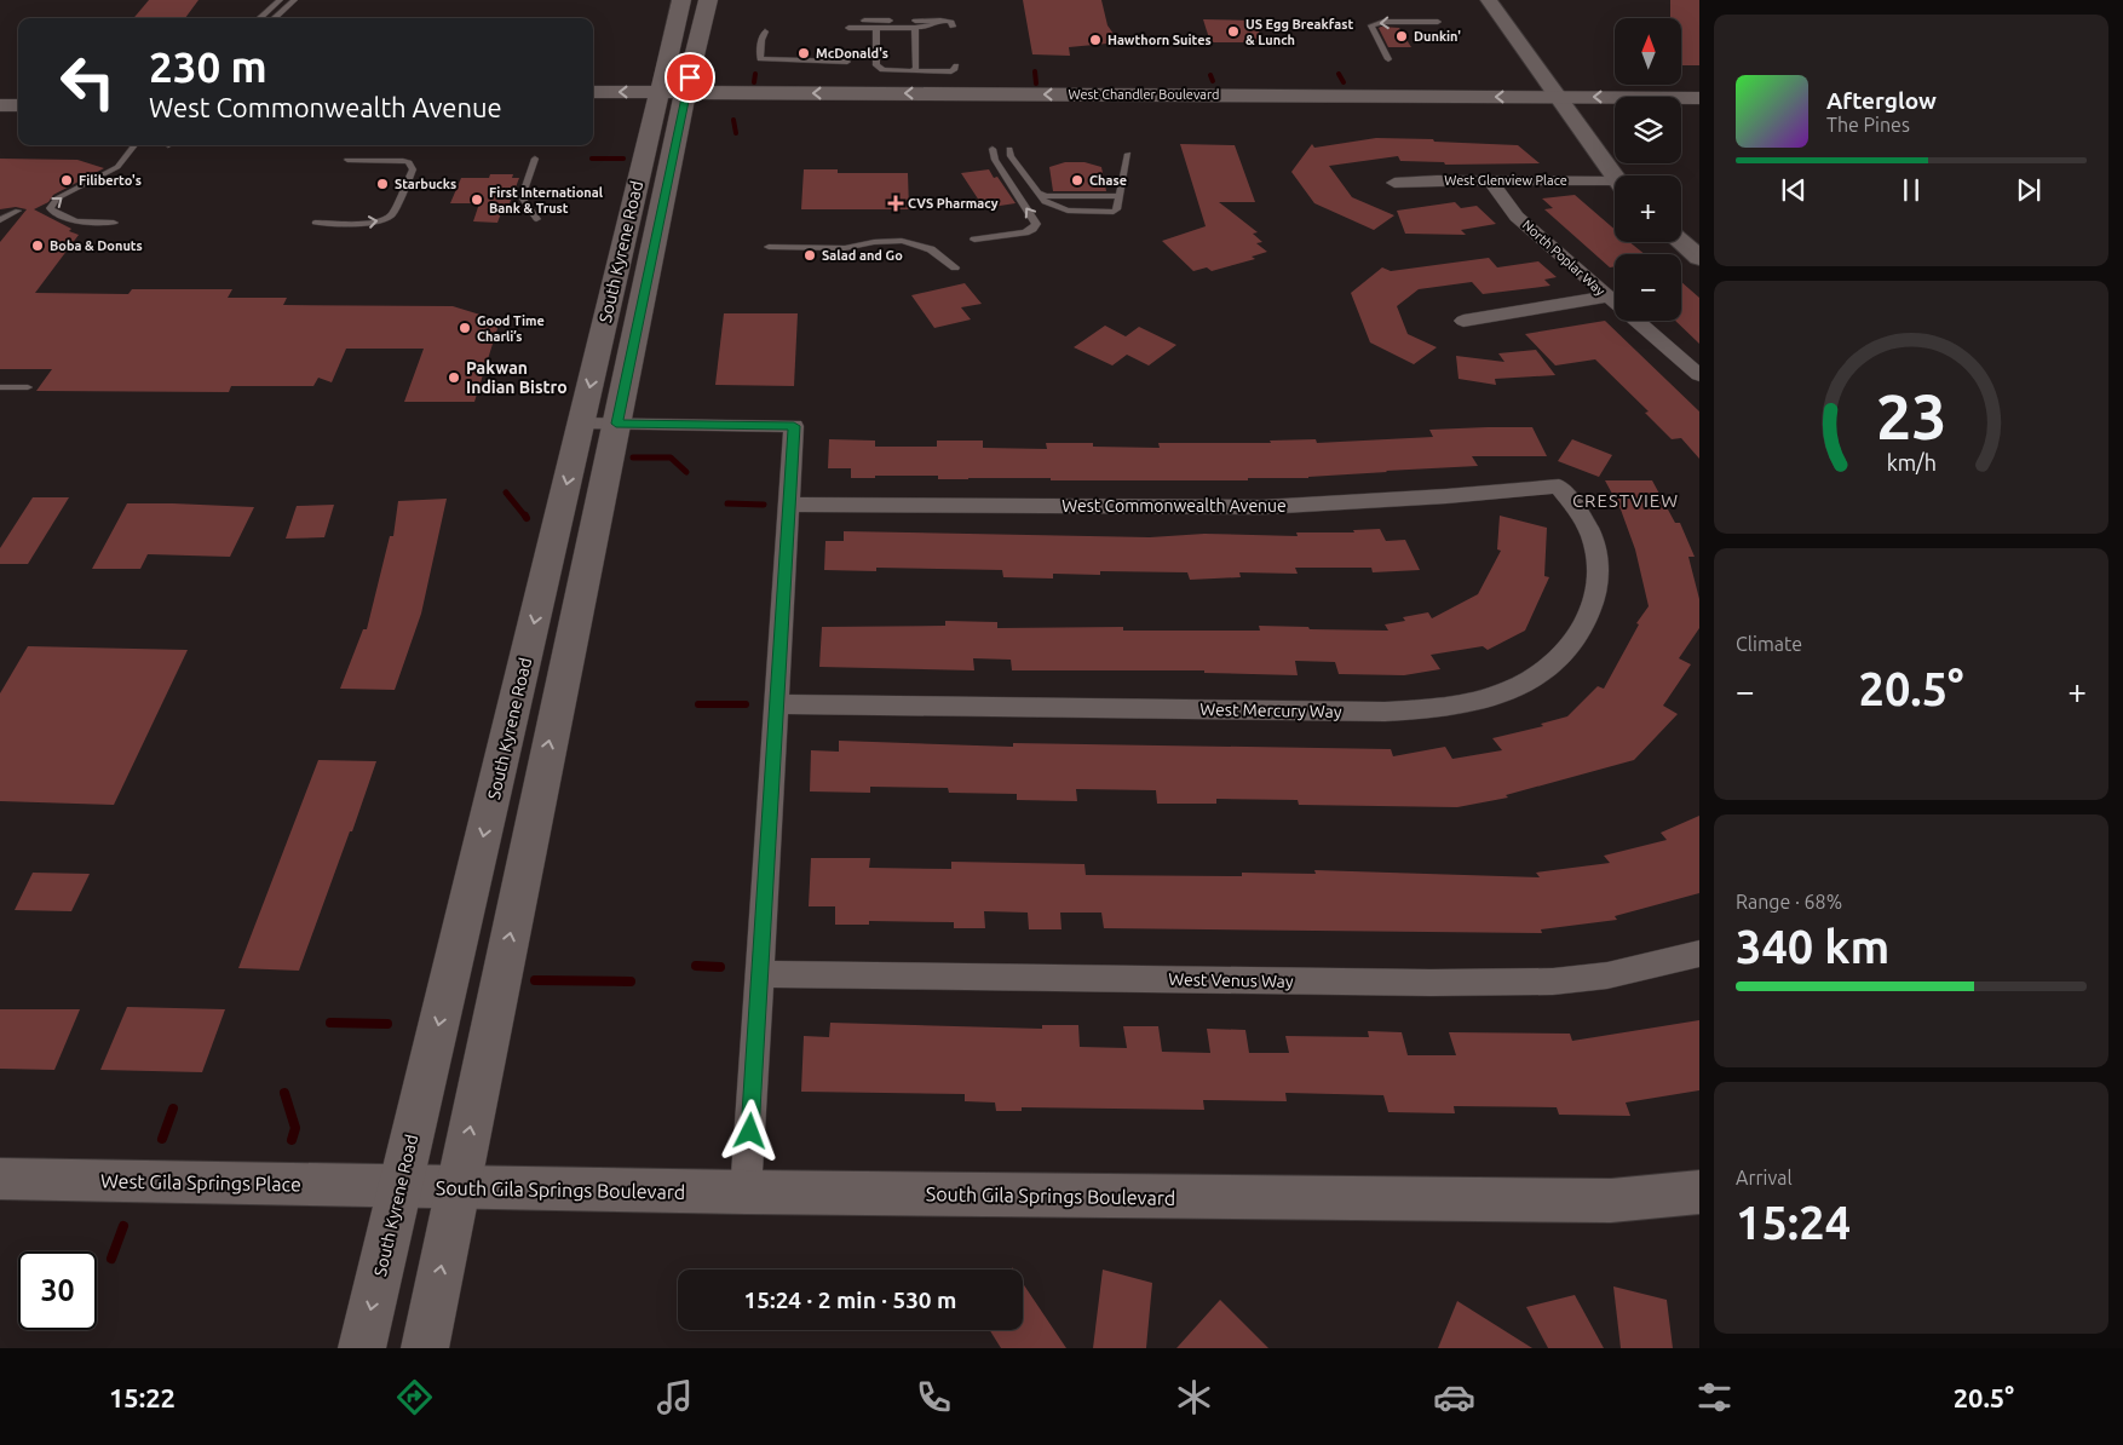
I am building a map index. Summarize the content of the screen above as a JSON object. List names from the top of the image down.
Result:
{
  "streets": {
    "main road": ["West Chandler Boulevard", "South Kyrene Road"],
    "street": [
      "West Glenview Place",
      "North Poplar Way",
      "West Commonwealth Avenue",
      "West Mercury Way",
      "West Venus Way",
      "West Gila Springs Place",
      "South Gila Springs Boulevard"
    ]
  },
  "crossings": [
    ["West Chandler Boulevard", "South Kyrene Road"],
    ["West Glenview Place", "North Poplar Way"],
    ["South Kyrene Road", "West Gila Springs Place"],
    ["South Kyrene Road", "South Gila Springs Boulevard"],
    ["West Commonwealth Avenue", "West Mercury Way"],
    ["West Gila Springs Place", "South Gila Springs Boulevard"]
  ],
  "districts": ["CRESTVIEW"],
  "places": {
    "other": [
      "US Egg Breakfast & Lunch",
      "Dunkin'",
      "Hawthorn Suites",
      "McDonald's",
      "Filiberto's",
      "Chase",
      "Starbucks",
      "First International Bank & Trust",
      "Boba & Donuts",
      "Salad and Go",
      "Good Time Charli’s",
      "Pakwan Indian Bistro"
    ],
    "health": ["CVS Pharmacy"]
  },
  "north": "top",
  "page": {
    "map_buttons": ["+", "−"],
    "turn": ["230 m", "West Commonwealth Avenue"],
    "song": ["Afterglow", "The Pines"],
    "tile": [
      "Climate",
      ["Range · 68%", "340 km"],
      ["Arrival", "15:24"]
    ],
    "heat": ["−", "20.5°", "+"],
    "limit": "30",
    "trip": "15:24 · 2 min · 530 m",
    "tabs": ["15:22", "20.5°"],
    "gauge": ["23", "km/h"]
  }
}
